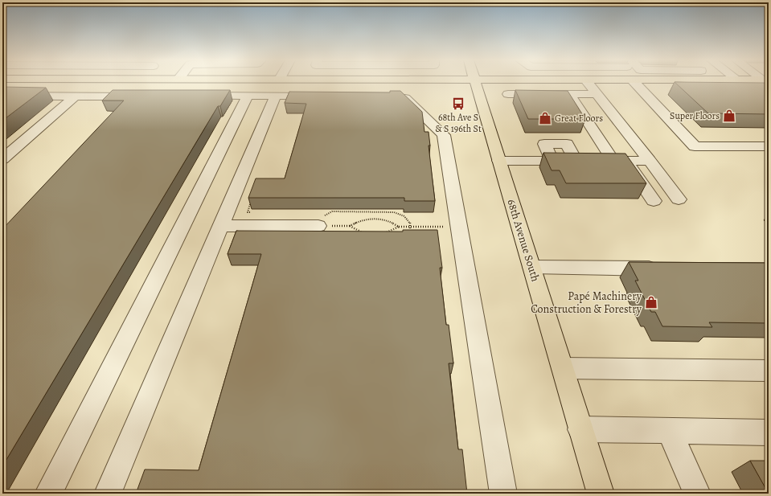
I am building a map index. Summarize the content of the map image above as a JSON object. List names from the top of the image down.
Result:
{
  "streets": {
    "main road": ["68th Avenue South"]
  },
  "places": {
    "bus stop": ["68th Ave S & S 196th St"],
    "shop": ["Super Floors", "Great Floors", "Papé Machinery Construction & Forestry"]
  }
}
